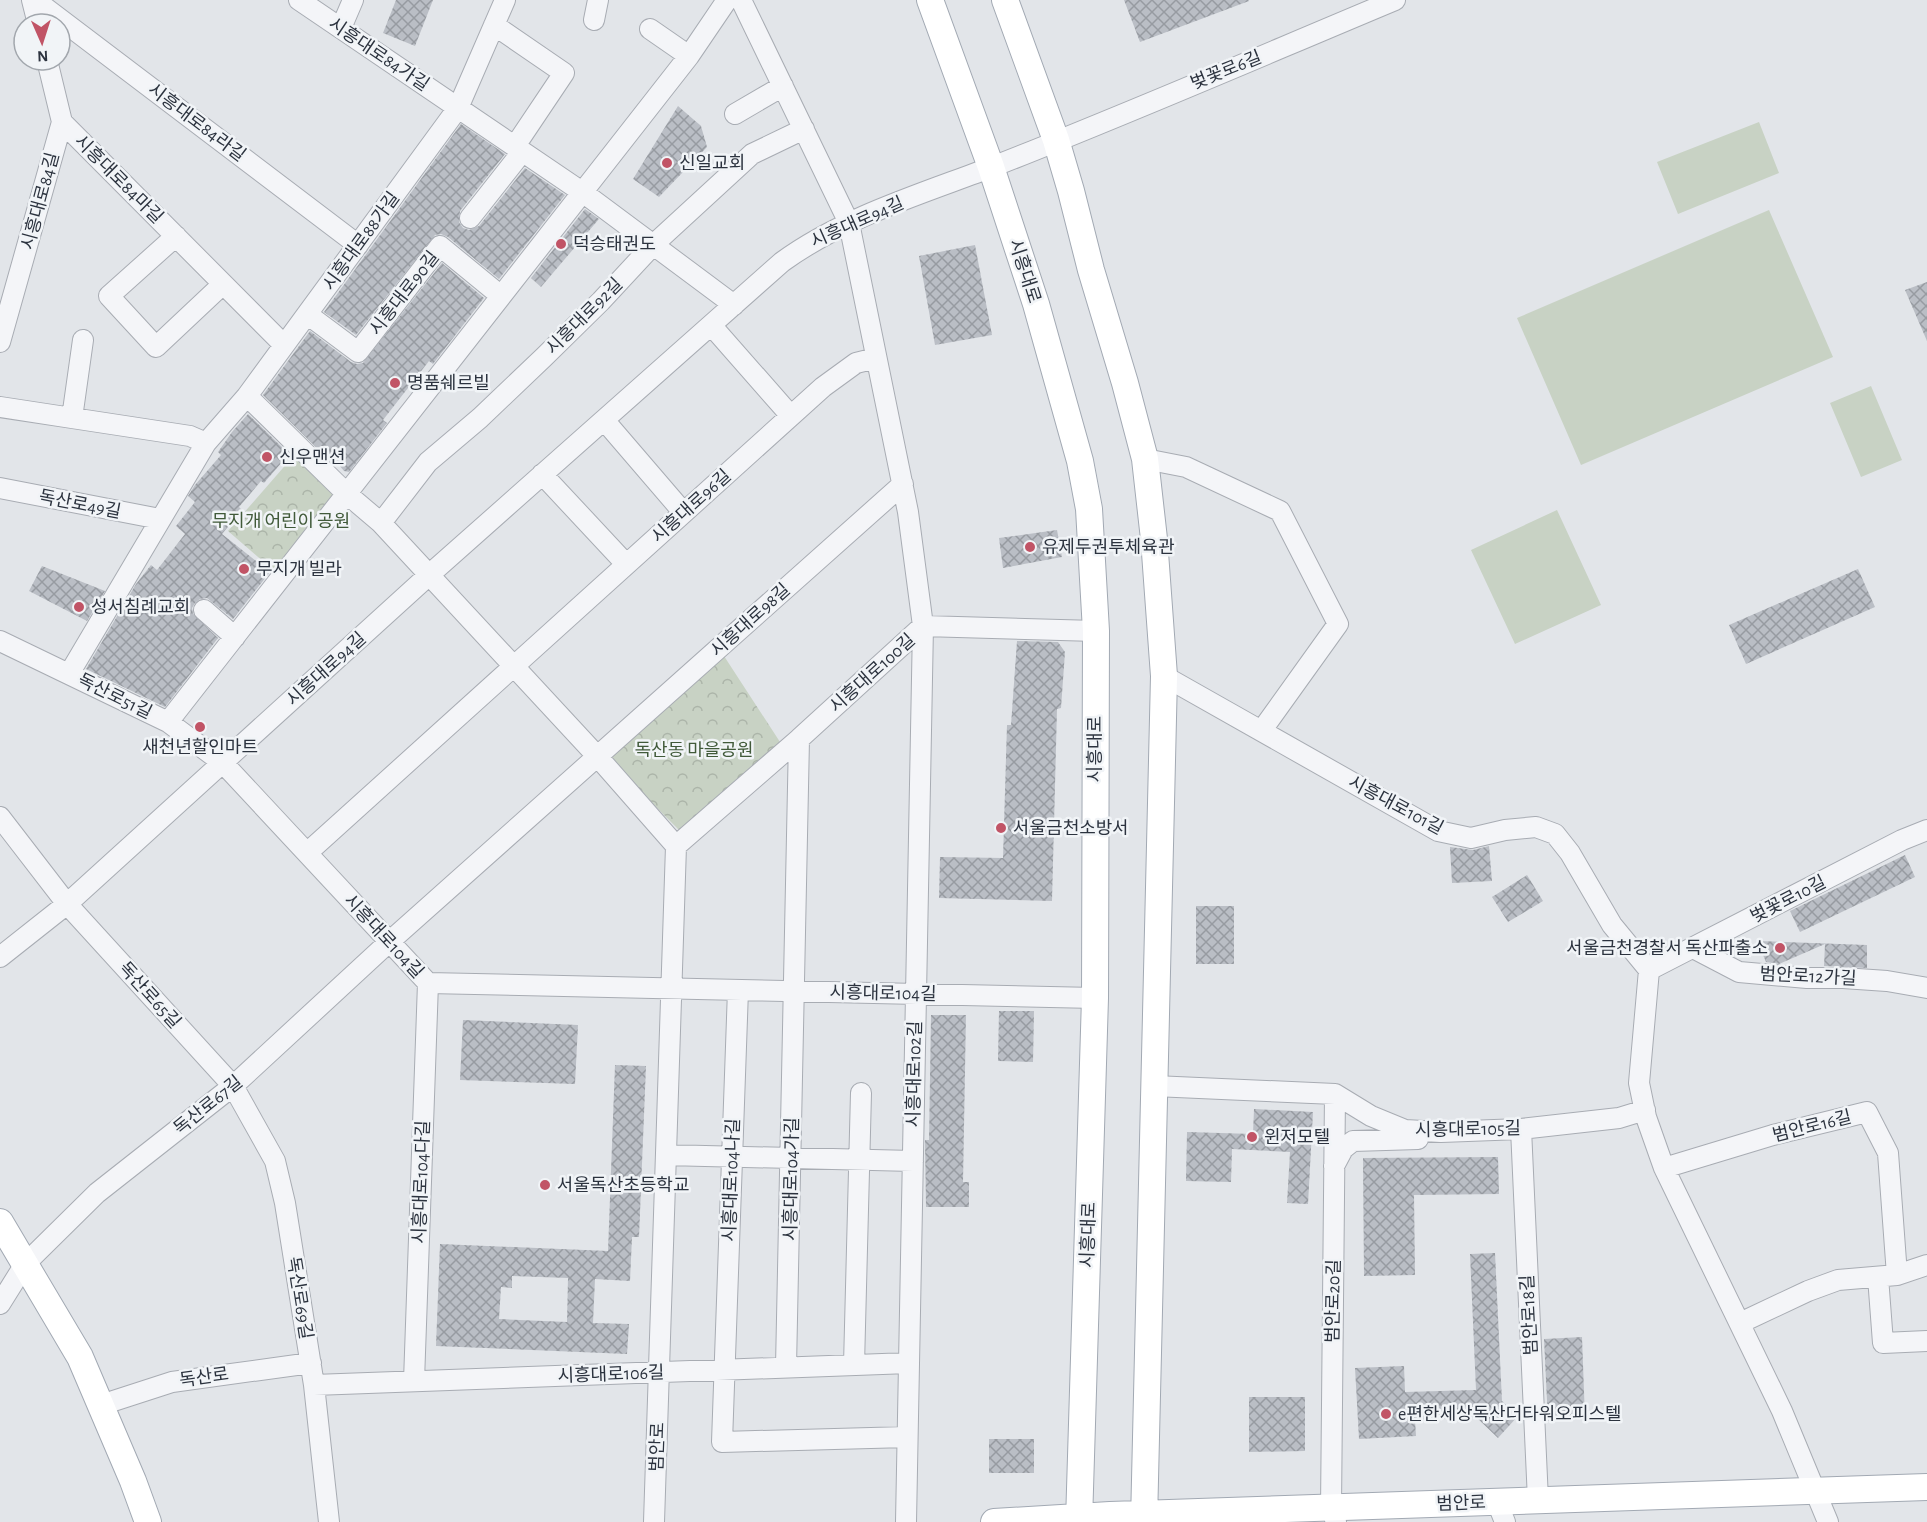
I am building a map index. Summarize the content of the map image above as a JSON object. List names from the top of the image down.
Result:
{
  "streets": {
    "main road": ["시흥대로", "범안로"],
    "street": [
      "시흥대로84가길",
      "벚꽃로6길",
      "시흥대로84라길",
      "시흥대로84마길",
      "시흥대로84길",
      "시흥대로94길",
      "시흥대로88가길",
      "시흥대로90길",
      "시흥대로92길",
      "독산로49길",
      "시흥대로96길",
      "시흥대로98길",
      "시흥대로100길",
      "독산로51길",
      "시흥대로101길",
      "벚꽃로10길",
      "시흥대로104길",
      "범안로12가길",
      "독산로65길",
      "시흥대로102길",
      "독산로67길",
      "범안로16길",
      "시흥대로105길",
      "시흥대로104가길",
      "시흥대로104나길",
      "시흥대로104다길",
      "독산로69길",
      "범안로20길",
      "범안로18길",
      "시흥대로106길",
      "독산로"
    ]
  },
  "crossings": [
    ["시흥대로84가길", "시흥대로88가길"],
    ["벚꽃로6길", "시흥대로94길"],
    ["벚꽃로6길", "시흥대로"],
    ["시흥대로84라길", "시흥대로88가길"],
    ["시흥대로84마길", "시흥대로84길"],
    ["시흥대로84마길", "시흥대로88가길"],
    ["시흥대로94길", "시흥대로"],
    ["시흥대로94길", "독산로51길"],
    ["시흥대로94길", "시흥대로104길"],
    ["시흥대로88가길", "시흥대로90길"],
    ["시흥대로88가길", "독산로49길"],
    ["시흥대로88가길", "독산로51길"],
    ["시흥대로", "시흥대로100길"],
    ["시흥대로", "시흥대로104길"],
    ["시흥대로", "범안로"],
    ["시흥대로96길", "시흥대로104길"],
    ["시흥대로98길", "시흥대로104길"],
    ["시흥대로98길", "독산로67길"],
    ["시흥대로100길", "시흥대로102길"],
    ["독산로51길", "시흥대로104길"],
    ["시흥대로101길", "벚꽃로10길"],
    ["벚꽃로10길", "범안로12가길"],
    ["시흥대로104길", "시흥대로102길"],
    ["시흥대로104길", "독산로67길"],
    ["시흥대로104길", "시흥대로104가길"],
    ["시흥대로104길", "시흥대로104나길"],
    ["시흥대로104길", "시흥대로104다길"],
    ["독산로65길", "독산로67길"],
    ["독산로65길", "독산로69길"],
    ["시흥대로102길", "시흥대로104나길"],
    ["시흥대로102길", "시흥대로106길"],
    ["독산로67길", "독산로69길"],
    ["시흥대로105길", "범안로20길"],
    ["시흥대로105길", "범안로18길"],
    ["시흥대로104가길", "시흥대로106길"],
    ["시흥대로104나길", "시흥대로106길"],
    ["시흥대로104다길", "시흥대로106길"],
    ["독산로69길", "시흥대로106길"],
    ["독산로69길", "독산로"],
    ["범안로20길", "범안로"],
    ["범안로18길", "범안로"],
    ["시흥대로106길", "범안로"]
  ],
  "parks": ["무지개 어린이 공원", "독산동 마을공원"],
  "places": [
    "신일교회",
    "덕승태권도",
    "명품쉐르빌",
    "신우맨션",
    "유제두권투체육관",
    "무지개 빌라",
    "성서침례교회",
    "새천년할인마트",
    "서울금천소방서",
    "서울금천경찰서 독산파출소",
    "윈저모텔",
    "서울독산초등학교",
    "e편한세상독산더타워오피스텔"
  ],
  "north": "bottom"
}
